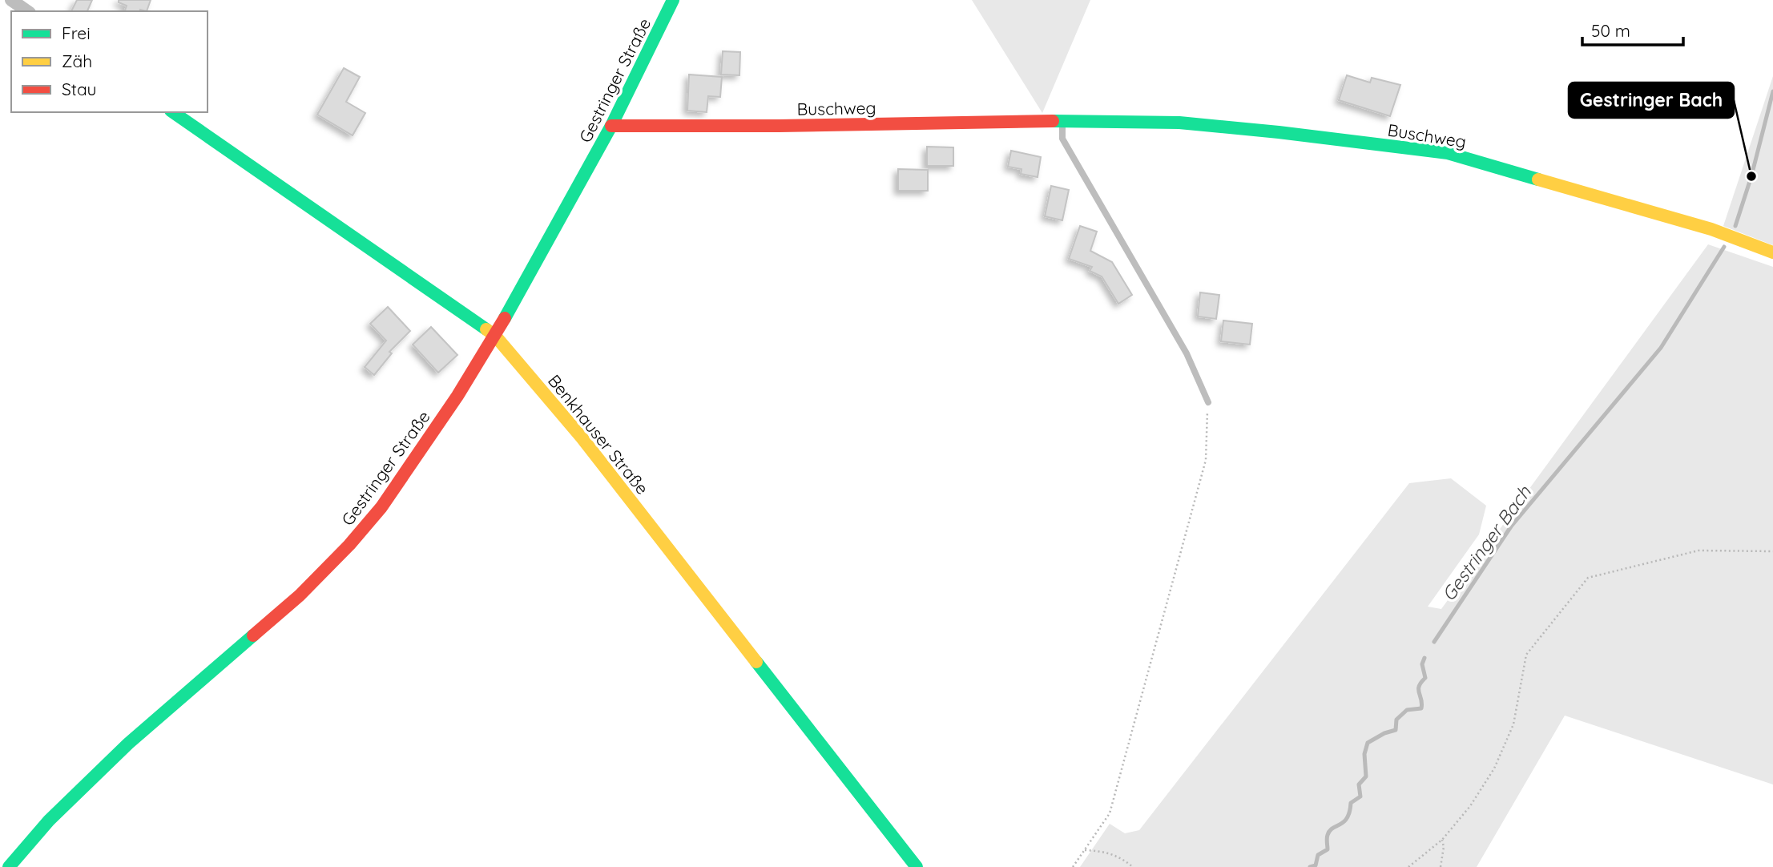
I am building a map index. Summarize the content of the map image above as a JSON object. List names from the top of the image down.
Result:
{
  "streets": {
    "street": ["Gestringer Straße", "Buschweg", "Benkhauser Straße"]
  },
  "crossings": [
    ["Gestringer Straße", "Buschweg"],
    ["Gestringer Straße", "Benkhauser Straße"]
  ],
  "water": ["Gestringer Bach"],
  "places": ["Gestringer Bach"],
  "legend": ["Frei", "Zäh", "Stau"],
  "scale_bar": "50 m"
}
